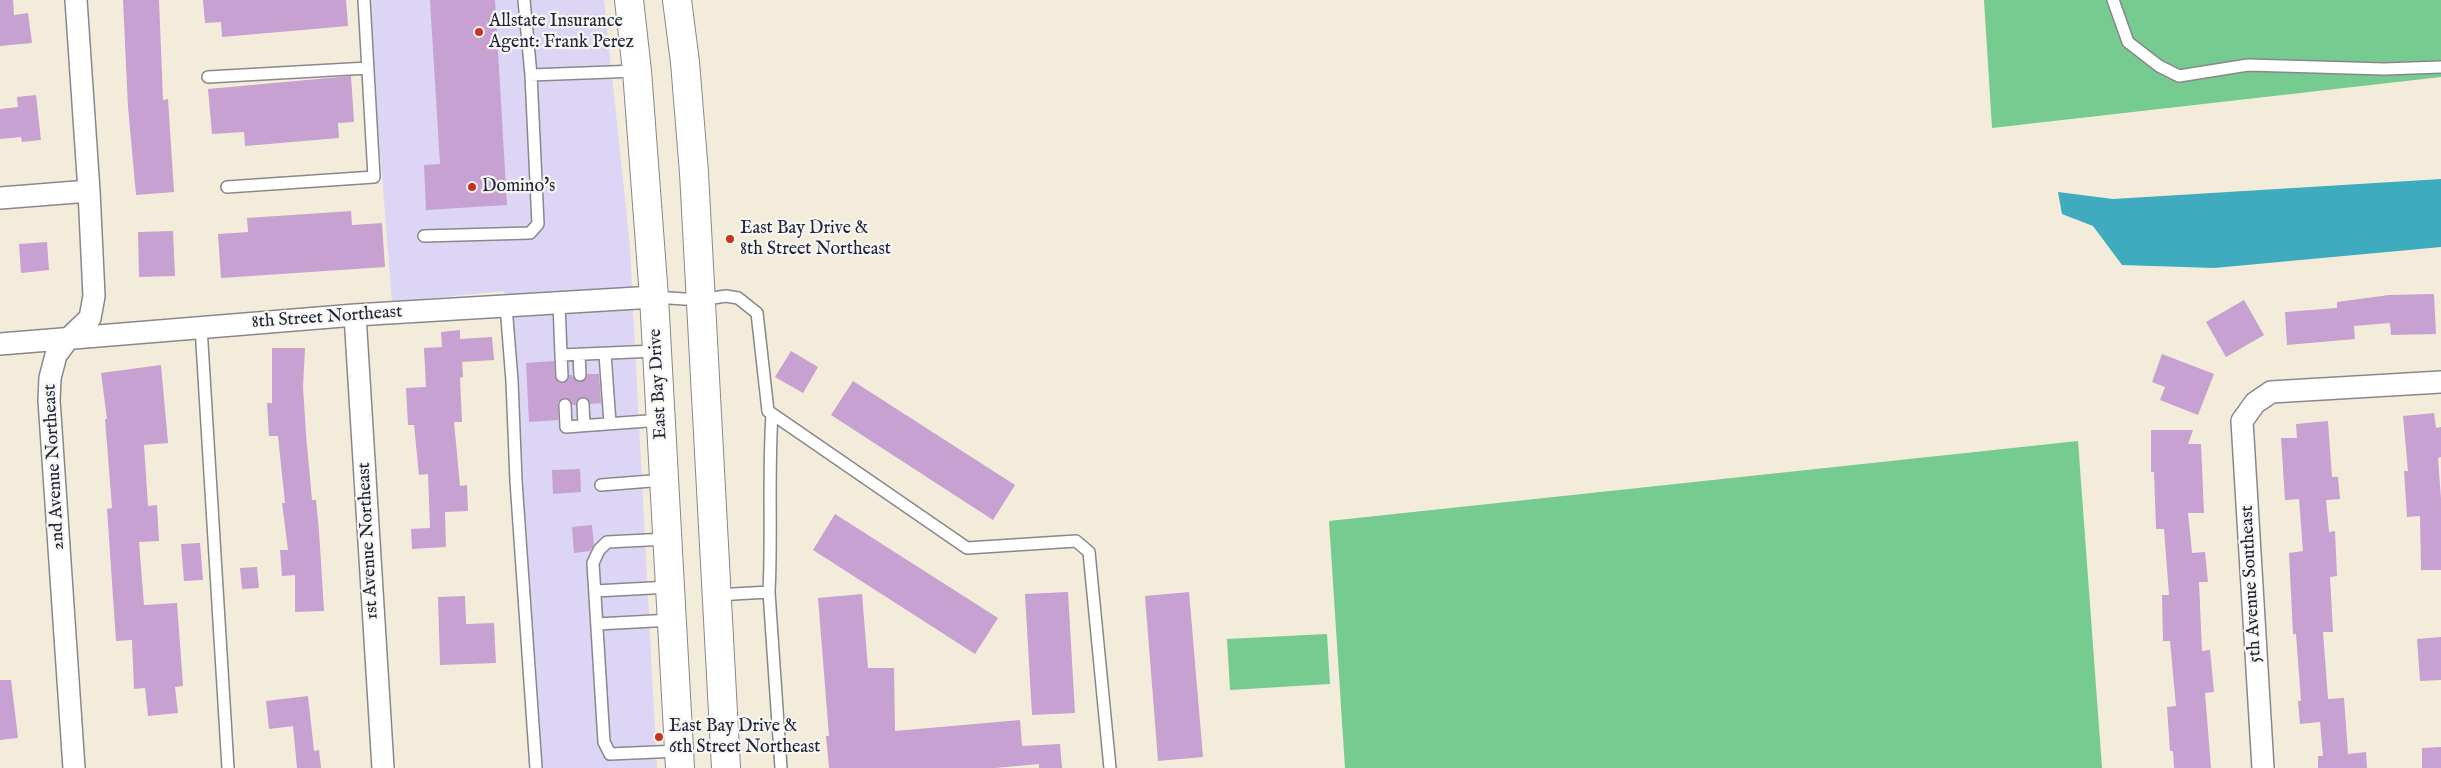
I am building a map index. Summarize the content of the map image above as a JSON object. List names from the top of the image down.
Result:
{
  "streets": {
    "main road": ["East Bay Drive"],
    "street": [
      "8th Street Northeast",
      "2nd Avenue Northeast",
      "1st Avenue Northeast",
      "5th Avenue Southeast"
    ]
  },
  "crossings": [
    ["8th Street Northeast", "East Bay Drive"],
    ["8th Street Northeast", "2nd Avenue Northeast"],
    ["8th Street Northeast", "1st Avenue Northeast"]
  ],
  "places": [
    "Allstate Insurance Agent: Frank Perez",
    "Domino's",
    "East Bay Drive & 8th Street Northeast",
    "East Bay Drive & 6th Street Northeast"
  ]
}
